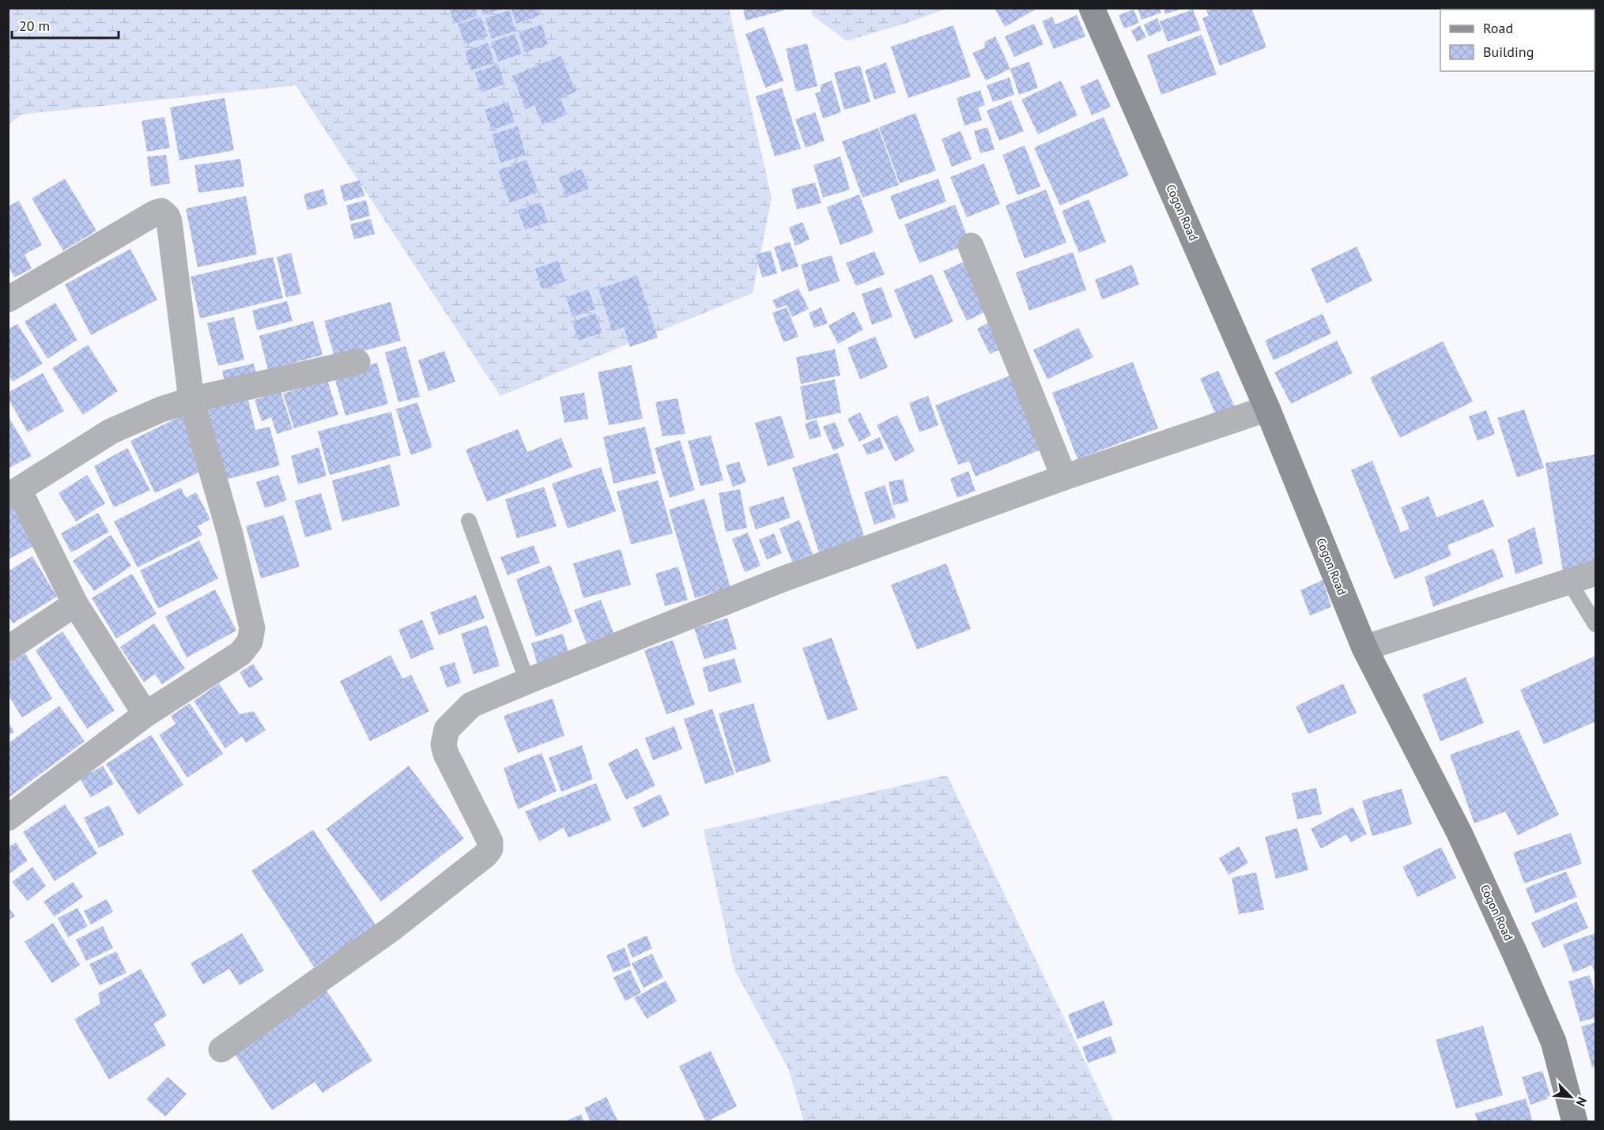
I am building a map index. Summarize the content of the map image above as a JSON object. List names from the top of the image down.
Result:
{
  "streets": {
    "street": ["Cogon Road"]
  },
  "legend": ["Road", "Building"],
  "scale_bar": "20 m",
  "north": "bottom right"
}
